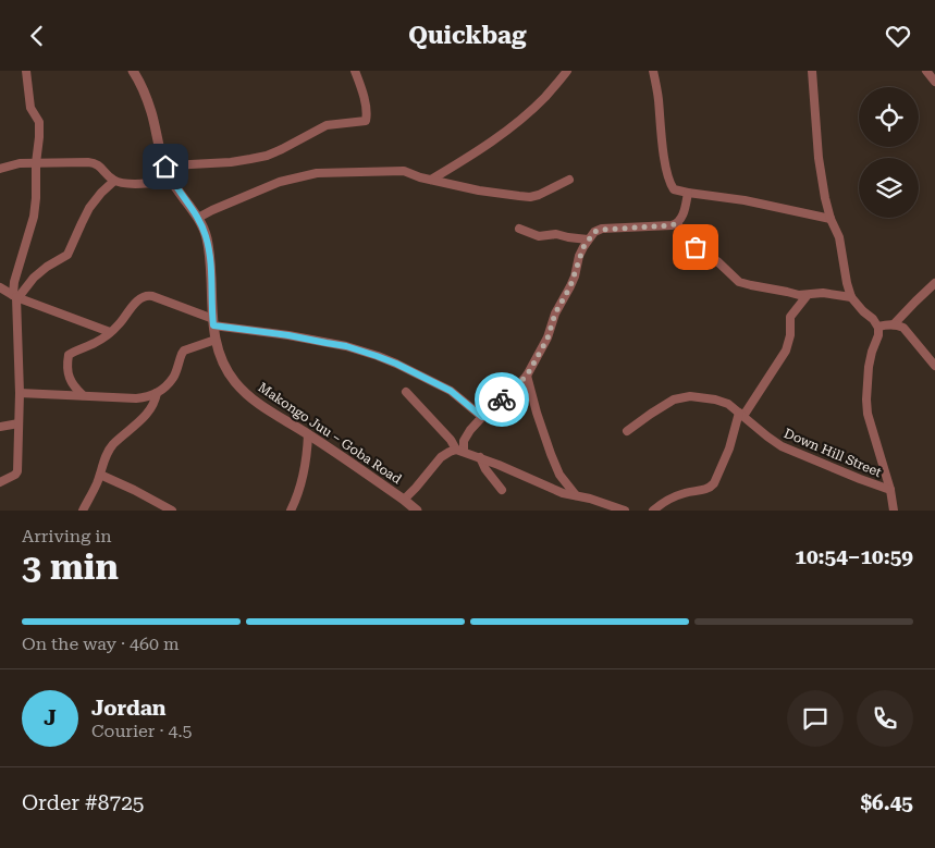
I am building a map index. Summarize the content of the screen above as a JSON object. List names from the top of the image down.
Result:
{
  "streets": {
    "street": ["Makongo Juu – Goba Road", "Down Hill Street"]
  },
  "page": {
    "header": "Quickbag",
    "heading": ["3 min", "Arriving in", "10:54–10:59"],
    "panel": [
      "Jordan",
      "Courier · 4.5",
      "Order #8725",
      "$6.45"
    ],
    "bar": "On the way · 460 m",
    "round": "J"
  }
}
